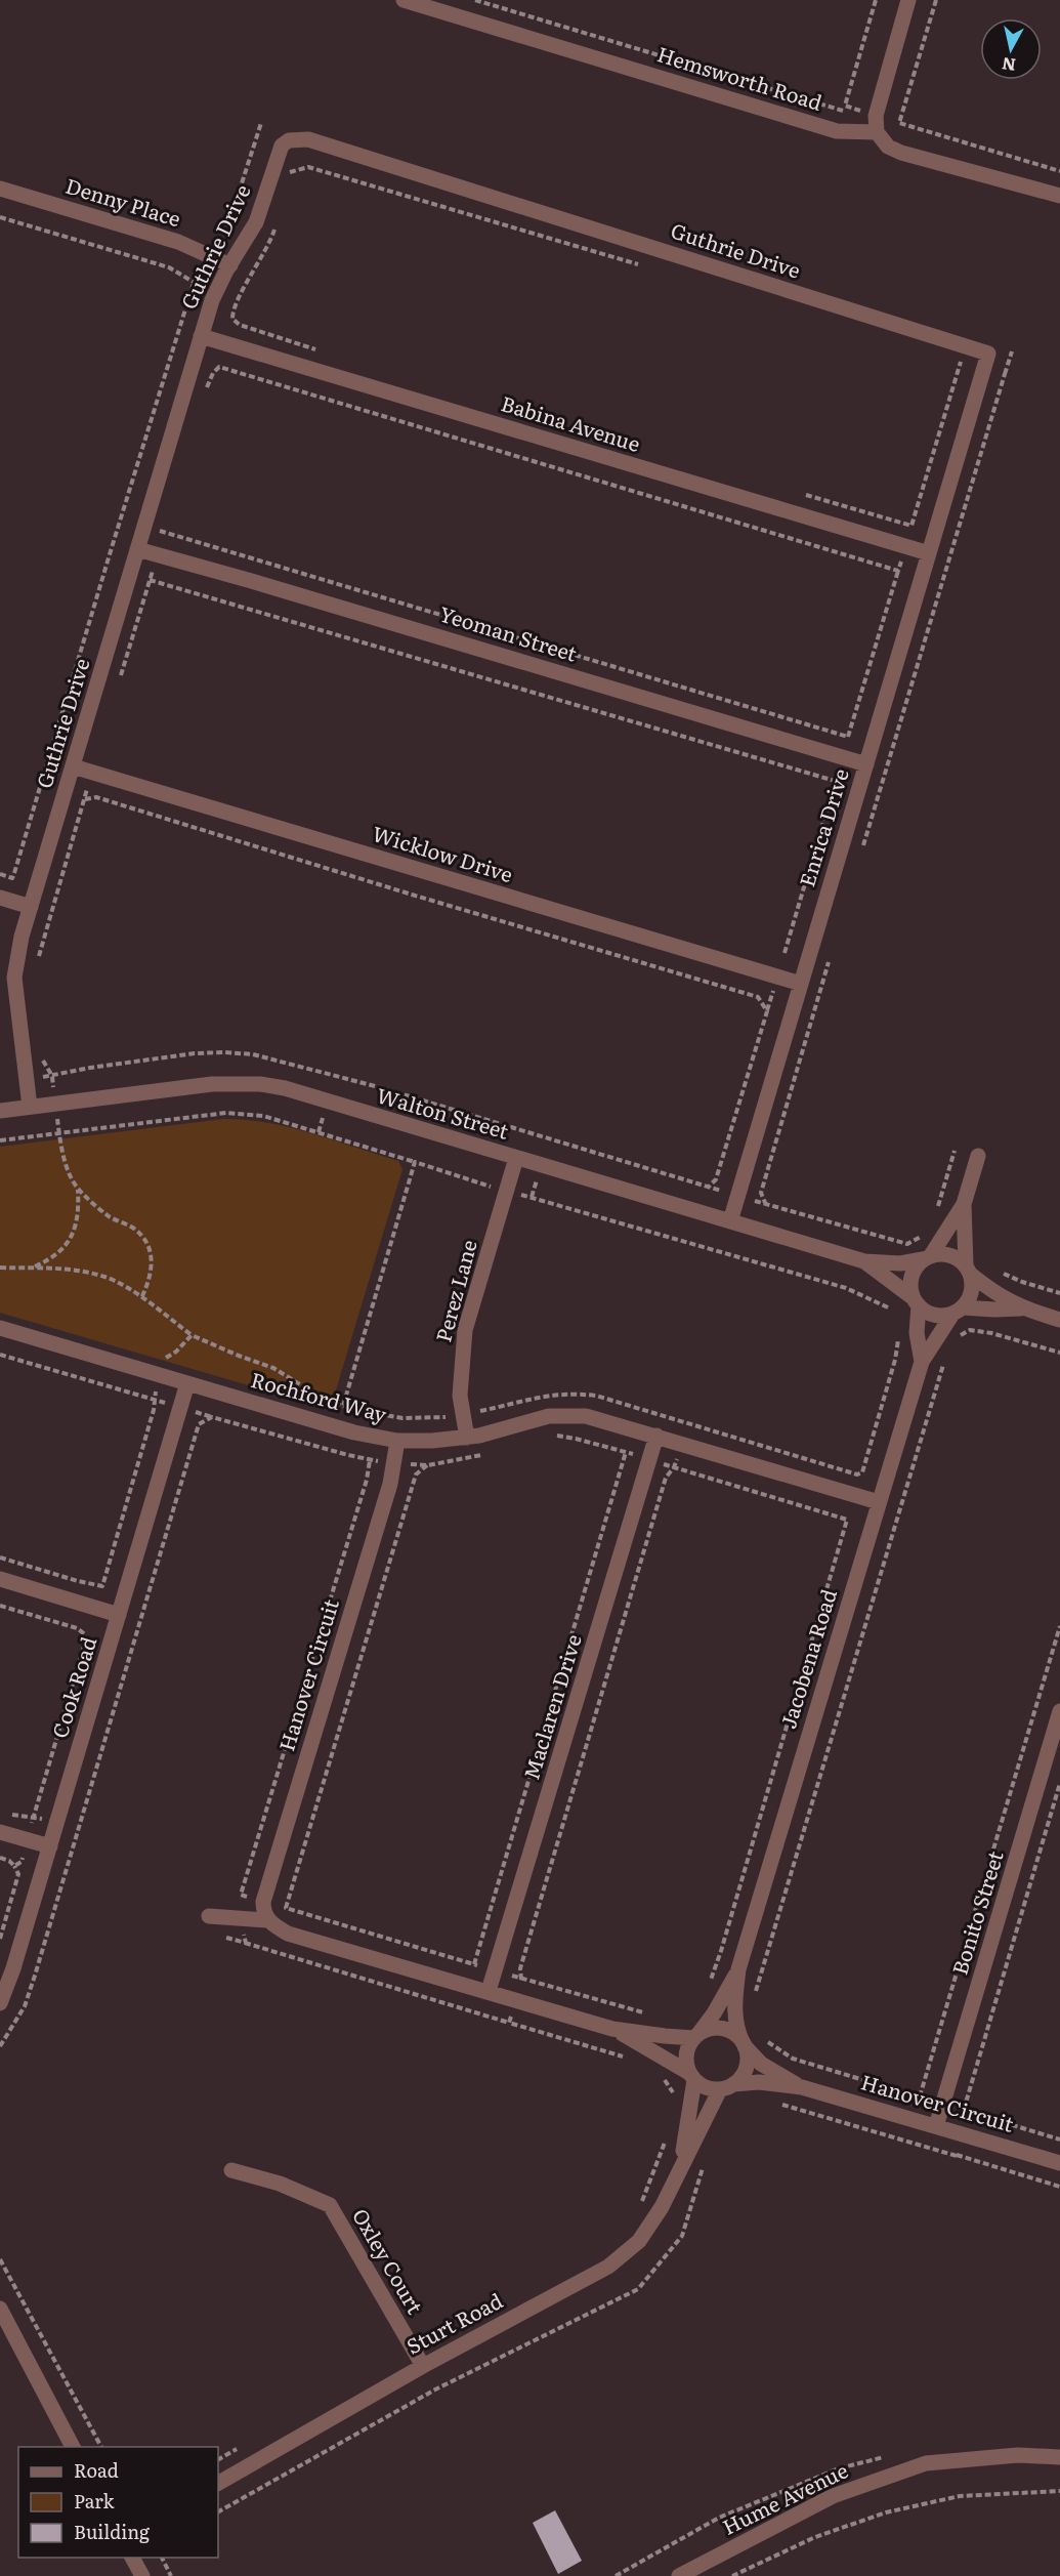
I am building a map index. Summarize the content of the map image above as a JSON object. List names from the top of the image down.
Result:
{
  "streets": {
    "street": [
      "Hemsworth Road",
      "Denny Place",
      "Guthrie Drive",
      "Babina Avenue",
      "Yeoman Street",
      "Enrica Drive",
      "Wicklow Drive",
      "Walton Street",
      "Perez Lane",
      "Rochford Way",
      "Jacobena Road",
      "Hanover Circuit",
      "Cook Road",
      "Maclaren Drive",
      "Bonito Street",
      "Oxley Court",
      "Sturt Road",
      "Hume Avenue"
    ]
  },
  "crossings": [
    ["Denny Place", "Guthrie Drive"],
    ["Guthrie Drive", "Babina Avenue"],
    ["Guthrie Drive", "Yeoman Street"],
    ["Guthrie Drive", "Enrica Drive"],
    ["Guthrie Drive", "Wicklow Drive"],
    ["Guthrie Drive", "Walton Street"],
    ["Babina Avenue", "Enrica Drive"],
    ["Yeoman Street", "Enrica Drive"],
    ["Enrica Drive", "Wicklow Drive"],
    ["Enrica Drive", "Walton Street"],
    ["Walton Street", "Perez Lane"],
    ["Walton Street", "Jacobena Road"],
    ["Perez Lane", "Rochford Way"],
    ["Rochford Way", "Jacobena Road"],
    ["Rochford Way", "Hanover Circuit"],
    ["Rochford Way", "Cook Road"],
    ["Rochford Way", "Maclaren Drive"],
    ["Jacobena Road", "Sturt Road"],
    ["Hanover Circuit", "Bonito Street"],
    ["Oxley Court", "Sturt Road"]
  ],
  "legend": ["Road", "Park", "Building"],
  "north": "bottom"
}
